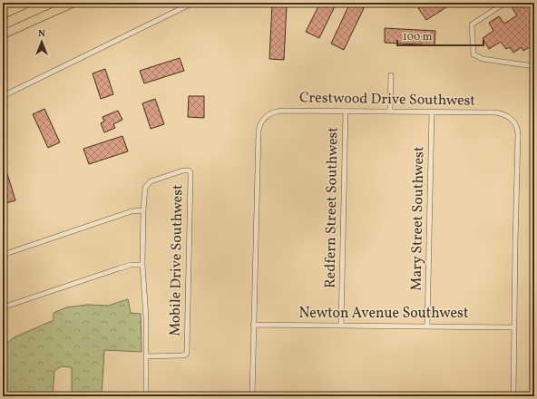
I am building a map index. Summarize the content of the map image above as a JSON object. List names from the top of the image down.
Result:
{
  "streets": {
    "street": [
      "Crestwood Drive Southwest",
      "Redfern Street Southwest",
      "Mary Street Southwest",
      "Mobile Drive Southwest",
      "Newton Avenue Southwest"
    ]
  },
  "crossings": [
    ["Crestwood Drive Southwest", "Redfern Street Southwest"],
    ["Crestwood Drive Southwest", "Mary Street Southwest"],
    ["Crestwood Drive Southwest", "Newton Avenue Southwest"],
    ["Redfern Street Southwest", "Newton Avenue Southwest"],
    ["Mary Street Southwest", "Newton Avenue Southwest"]
  ],
  "scale_bar": "100 m",
  "north": "top"
}
